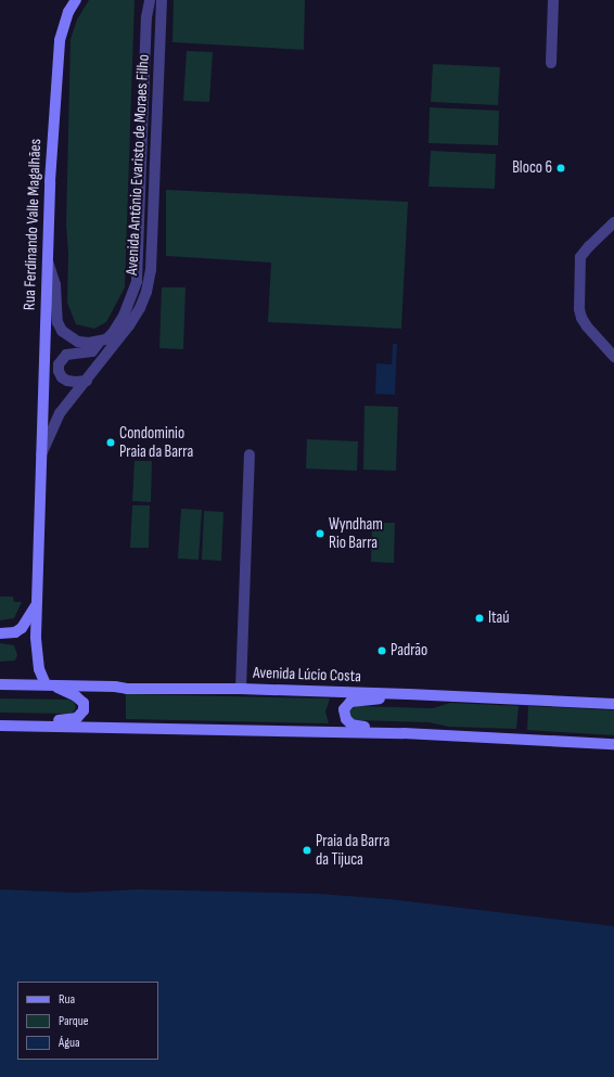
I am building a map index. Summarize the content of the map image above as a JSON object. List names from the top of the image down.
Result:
{
  "streets": {
    "main road": ["Rua Ferdinando Valle Magalhães", "Avenida Lúcio Costa"],
    "street": ["Avenida Antônio Evaristo de Moraes Filho"]
  },
  "crossings": [
    ["Avenida Antônio Evaristo de Moraes Filho", "Rua Ferdinando Valle Magalhães"],
    ["Rua Ferdinando Valle Magalhães", "Avenida Lúcio Costa"]
  ],
  "places": [
    "Bloco 6",
    "Condominio Praia da Barra",
    "Wyndham Rio Barra",
    "Itaú",
    "Padrão",
    "Praia da Barra da Tijuca"
  ],
  "legend": ["Rua", "Parque", "Água"]
}
